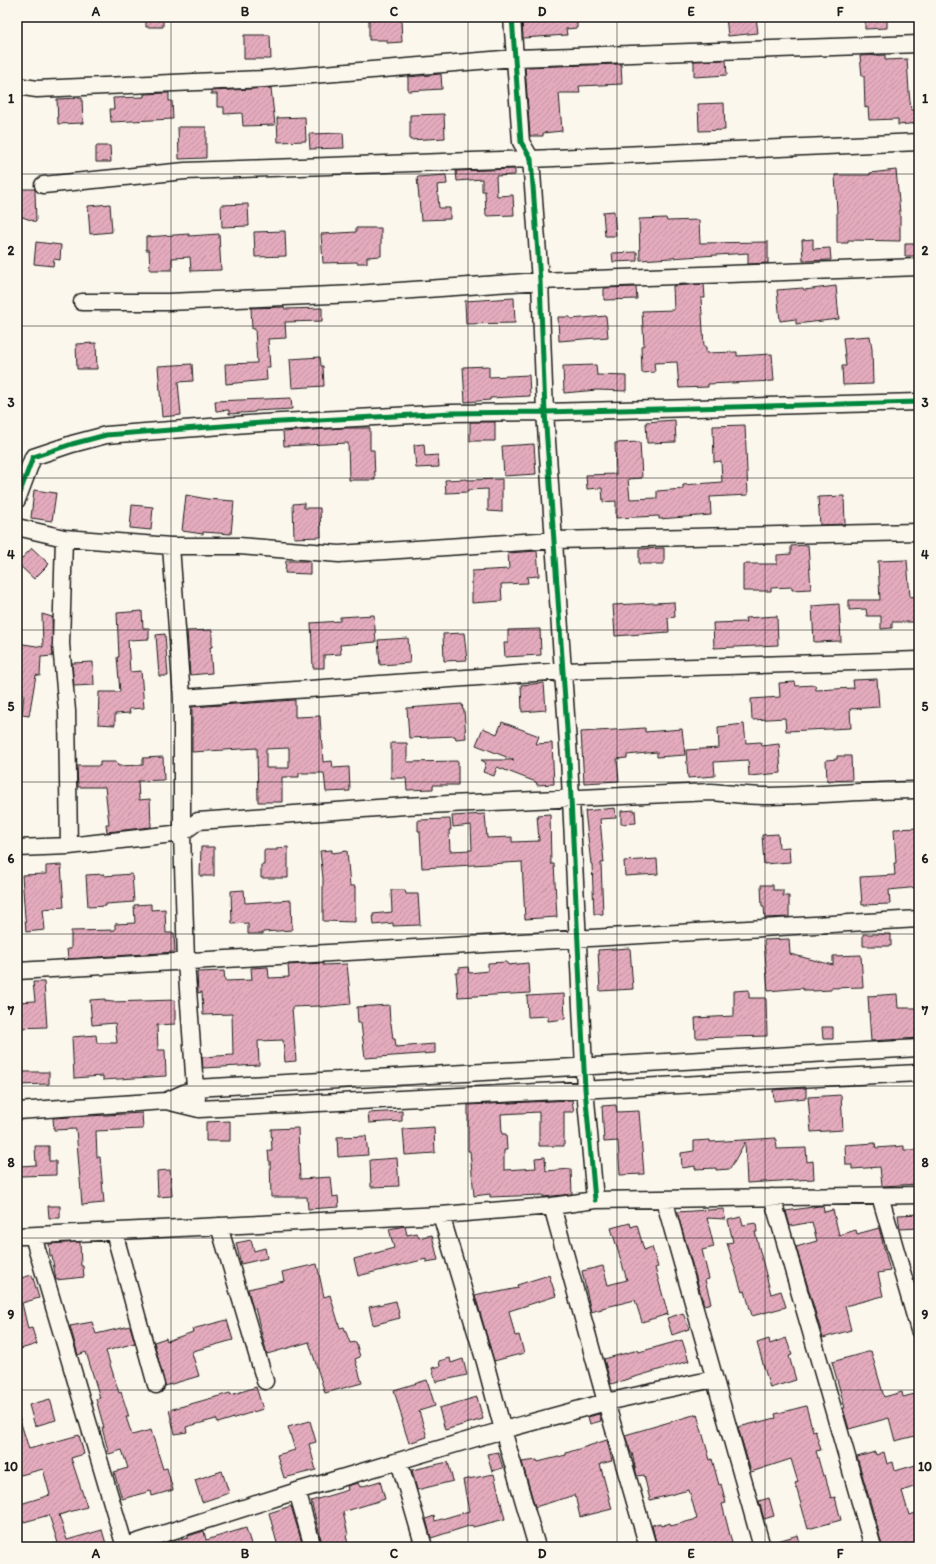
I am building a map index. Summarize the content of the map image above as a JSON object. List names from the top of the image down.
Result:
{
  "grid": {
    "columns": [
      "A",
      "B",
      "C",
      "D",
      "E",
      "F"
    ],
    "rows": [
      "1",
      "2",
      "3",
      "4",
      "5",
      "6",
      "7",
      "8",
      "9",
      "10"
    ]
  }
}
